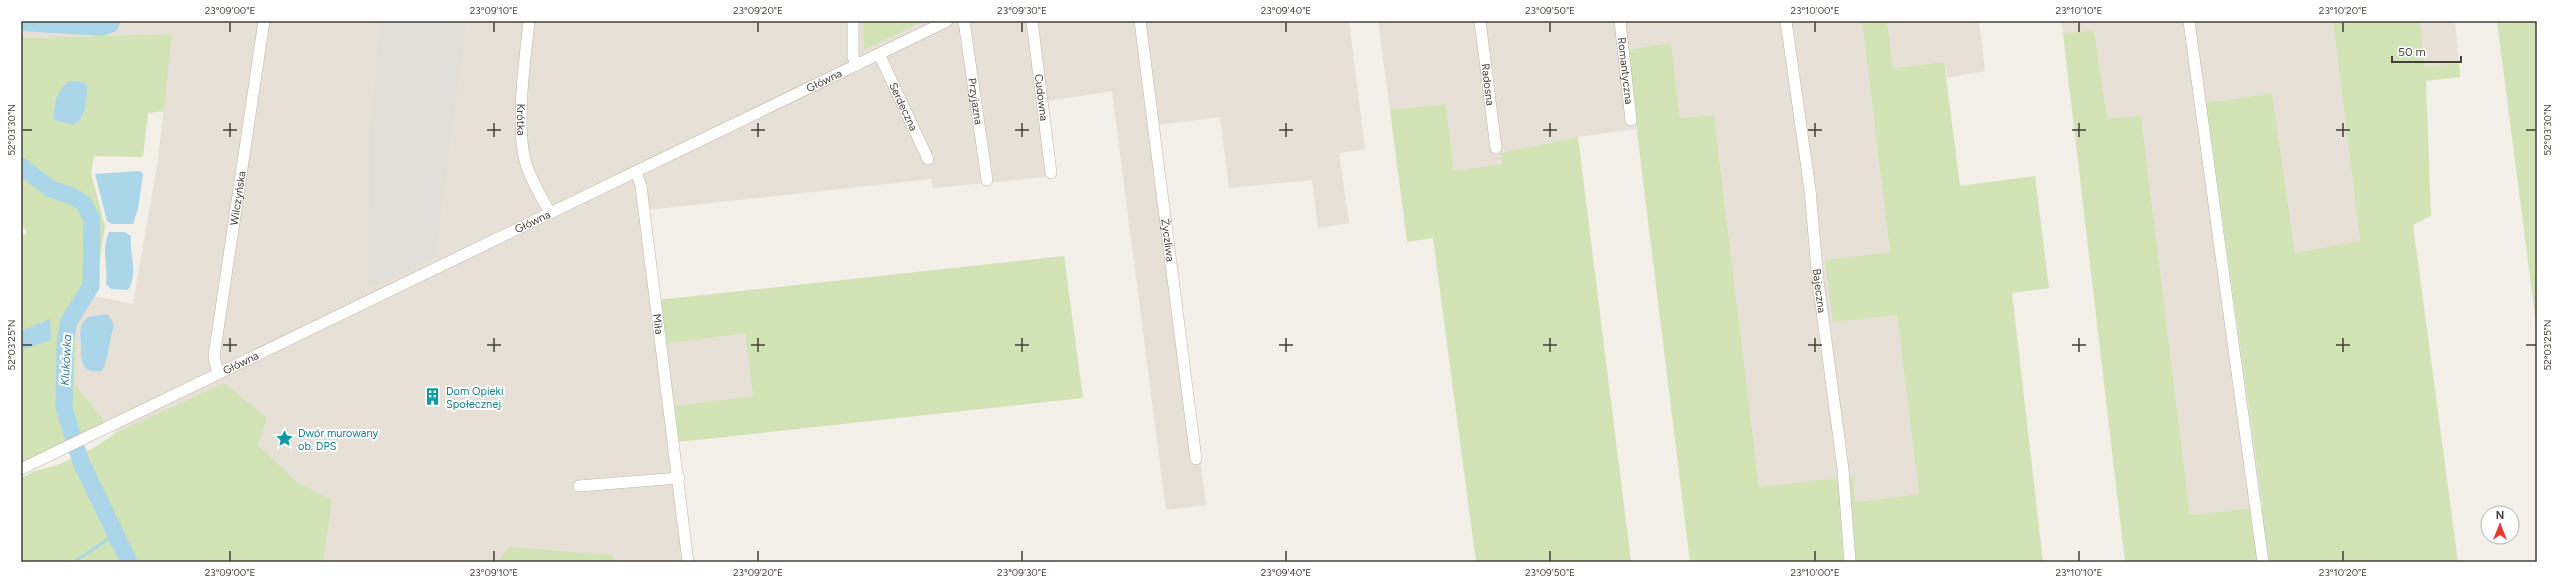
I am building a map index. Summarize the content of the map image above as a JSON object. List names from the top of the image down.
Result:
{
  "streets": {
    "street": [
      "Romantyczna",
      "Główna",
      "Radosna",
      "Cudowna",
      "Przyjazna",
      "Serdeczna",
      "Krótka",
      "Wilczyńska",
      "Życzliwa",
      "Bajeczna",
      "Miła"
    ]
  },
  "crossings": [
    ["Główna", "Serdeczna"],
    ["Główna", "Krótka"],
    ["Główna", "Wilczyńska"],
    ["Główna", "Miła"]
  ],
  "water": ["Klukówka"],
  "places": {
    "building": ["Dom Opieki Społecznej"],
    "place": ["Dwór murowany ob. DPS"]
  },
  "scale_bar": "50 m",
  "north": "top",
  "coordinates": [
    "23°09'00\"E",
    "23°09'10\"E",
    "23°09'20\"E",
    "23°09'30\"E",
    "23°09'40\"E",
    "23°09'50\"E",
    "23°10'00\"E",
    "23°10'10\"E",
    "23°10'20\"E",
    "52°03'30\"N",
    "52°03'25\"N"
  ]
}
